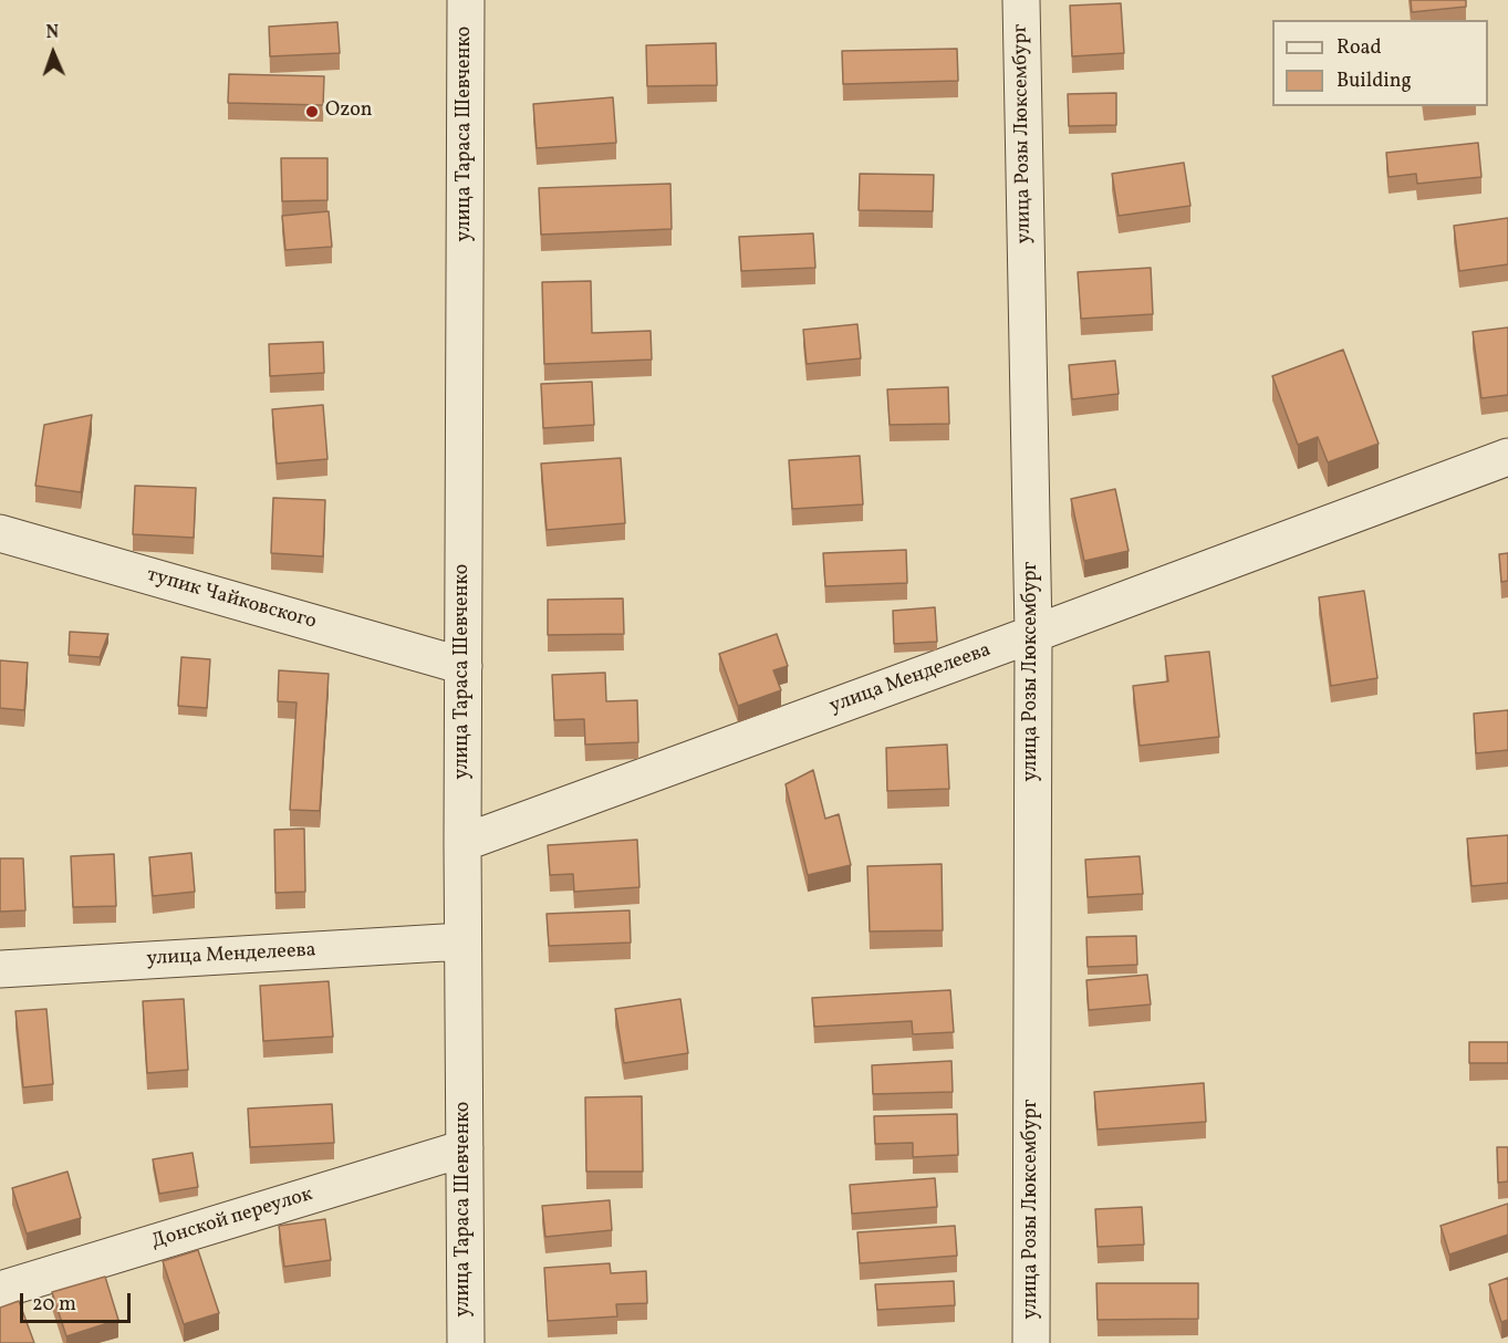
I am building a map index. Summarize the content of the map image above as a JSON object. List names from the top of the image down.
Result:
{
  "streets": {
    "street": [
      "улица Тараса Шевченко",
      "улица Розы Люксембург",
      "тупик Чайковского",
      "улица Менделеева",
      "Донской переулок"
    ]
  },
  "crossings": [
    ["улица Тараса Шевченко", "тупик Чайковского"],
    ["улица Тараса Шевченко", "улица Менделеева"],
    ["улица Тараса Шевченко", "Донской переулок"],
    ["улица Розы Люксембург", "улица Менделеева"]
  ],
  "places": ["Ozon"],
  "legend": ["Road", "Building"],
  "scale_bar": "20 m",
  "north": "top"
}
